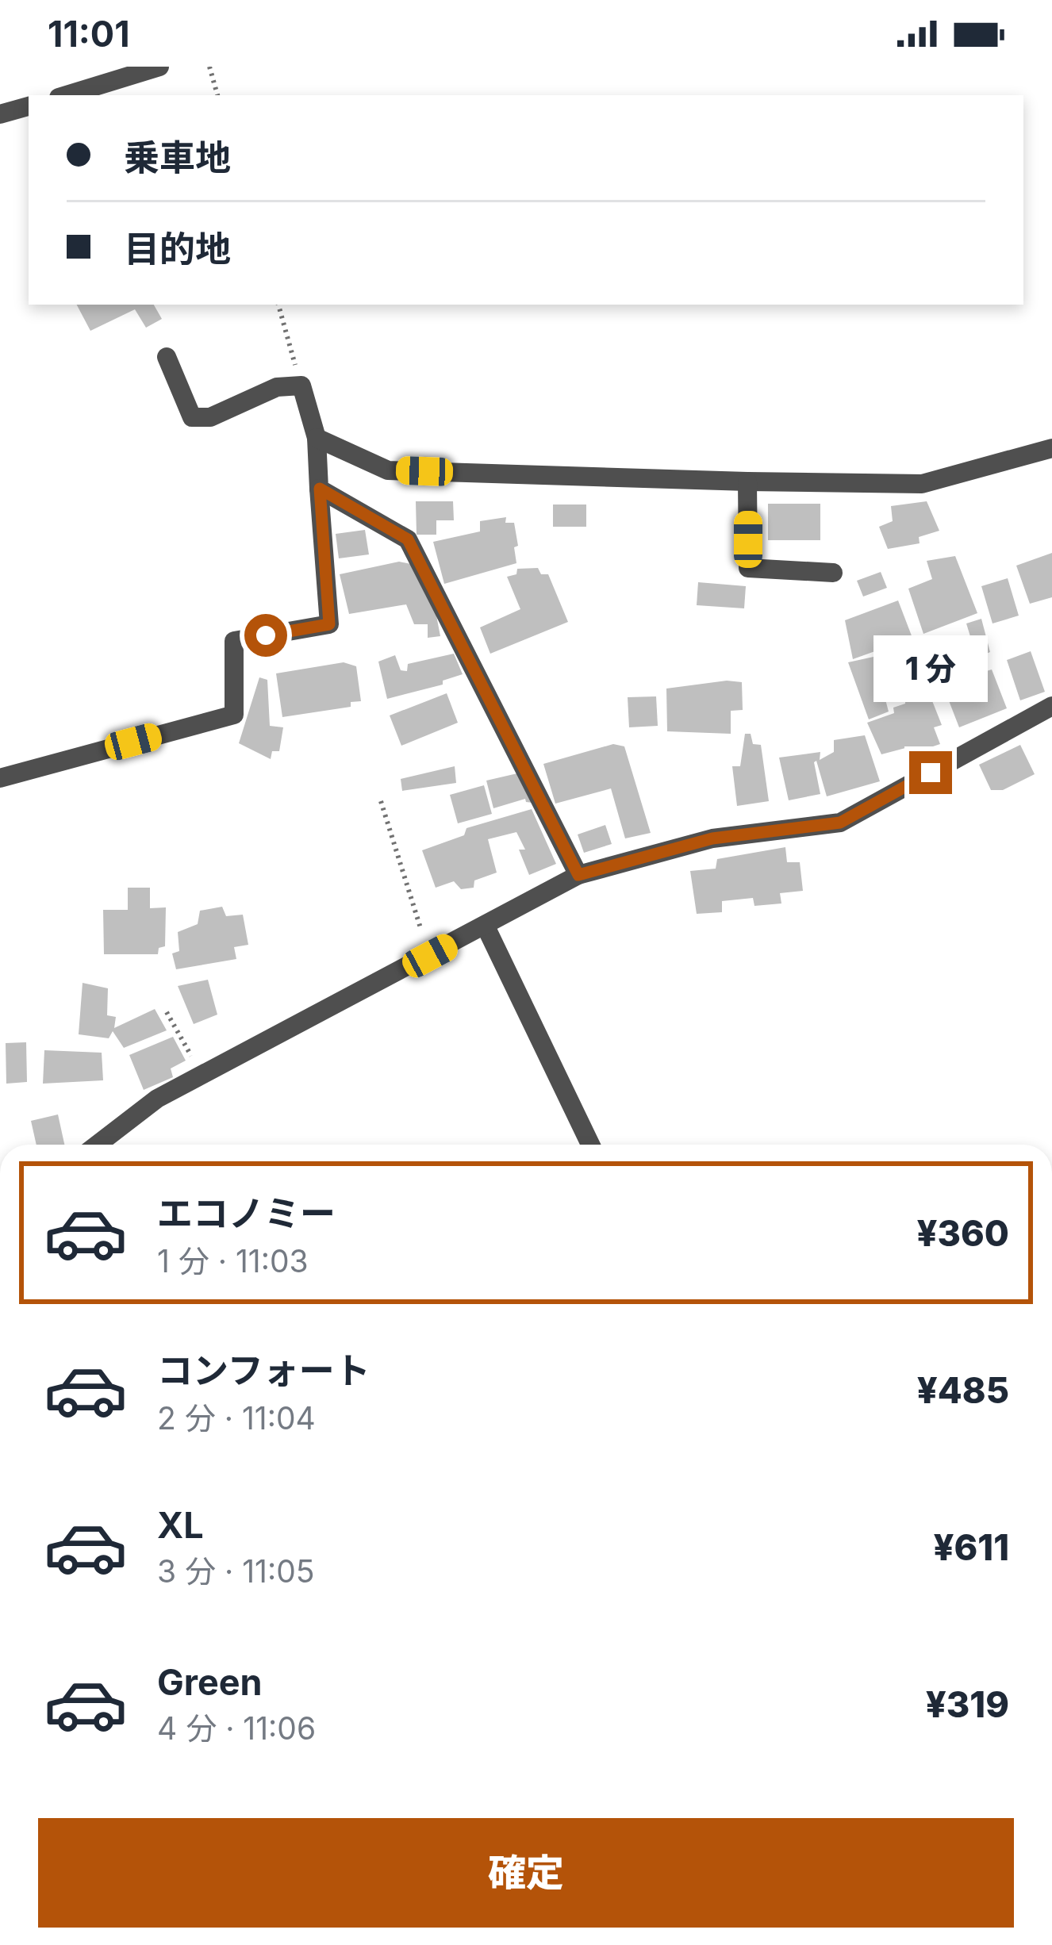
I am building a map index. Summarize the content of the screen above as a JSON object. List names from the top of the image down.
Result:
{
  "page": {
    "status": "11:01",
    "banner": ["乗車地", "目的地"],
    "bubble": "1 分",
    "list": [
      {
        "name": "エコノミー",
        "note": "1 分 · 11:03",
        "value": "¥360"
      },
      {
        "name": "コンフォート",
        "note": "2 分 · 11:04",
        "value": "¥485"
      },
      {
        "name": "XL",
        "note": "3 分 · 11:05",
        "value": "¥611"
      },
      {
        "name": "Green",
        "note": "4 分 · 11:06",
        "value": "¥319"
      }
    ],
    "buttons": "確定"
  }
}
